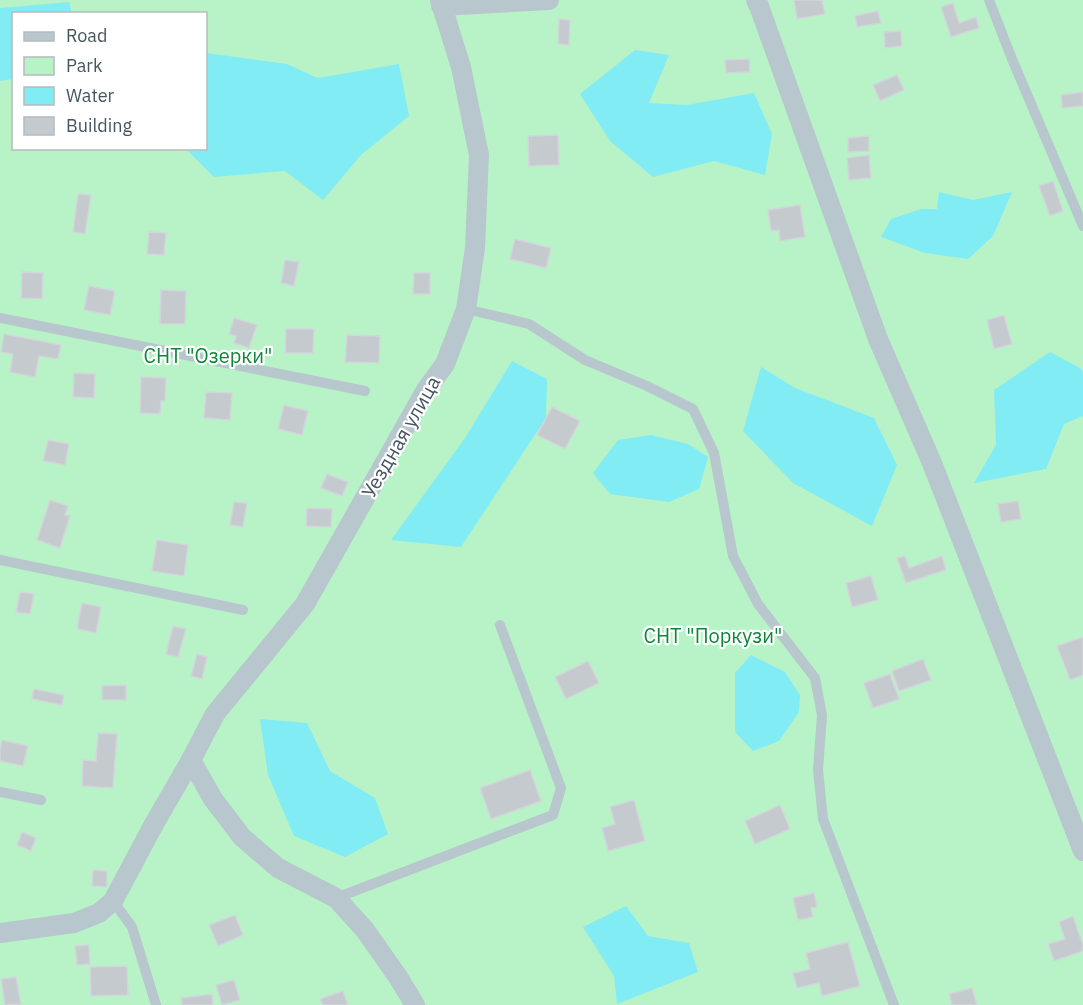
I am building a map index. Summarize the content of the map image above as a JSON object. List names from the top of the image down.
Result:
{
  "streets": {
    "street": ["Уездная улица"]
  },
  "parks": ["СНТ \"Озерки\"", "СНТ \"Поркузи\""],
  "legend": [
    "Road",
    "Park",
    "Water",
    "Building"
  ]
}
